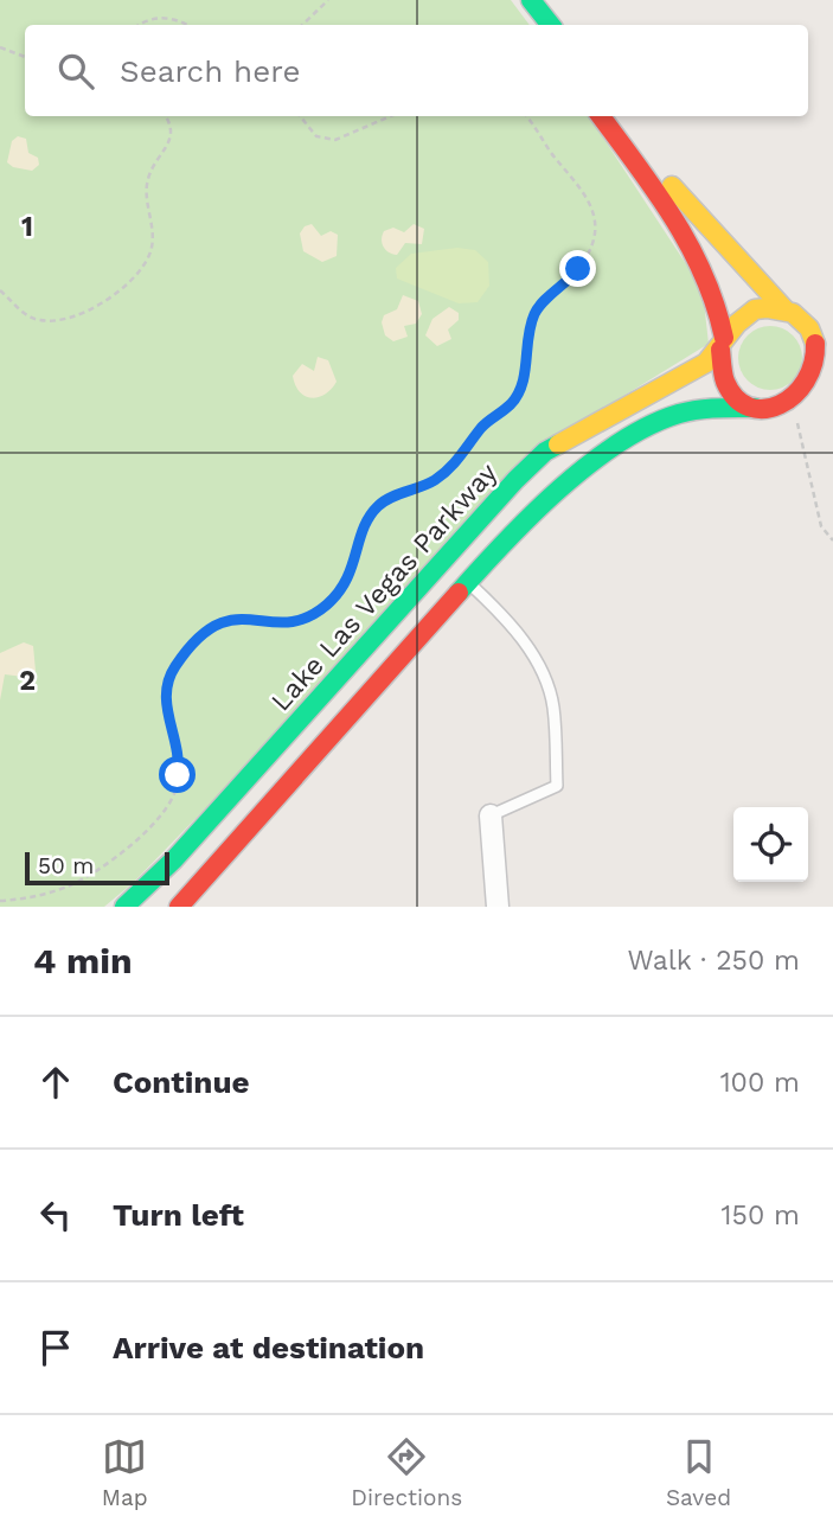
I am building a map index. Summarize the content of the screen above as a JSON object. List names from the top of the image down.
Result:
{
  "streets": {
    "street": ["Lake Las Vegas Parkway"]
  },
  "scale_bar": "50 m",
  "page": {
    "search": "Search here",
    "scale": "50 m",
    "heading": ["4 min", "Walk · 250 m"],
    "list": [
      ["Continue", "100 m"],
      ["Turn left", "150 m"],
      "Arrive at destination"
    ],
    "nav": ["Map", "Directions", "Saved"]
  },
  "grid": {
    "rows": ["1", "2"]
  }
}
